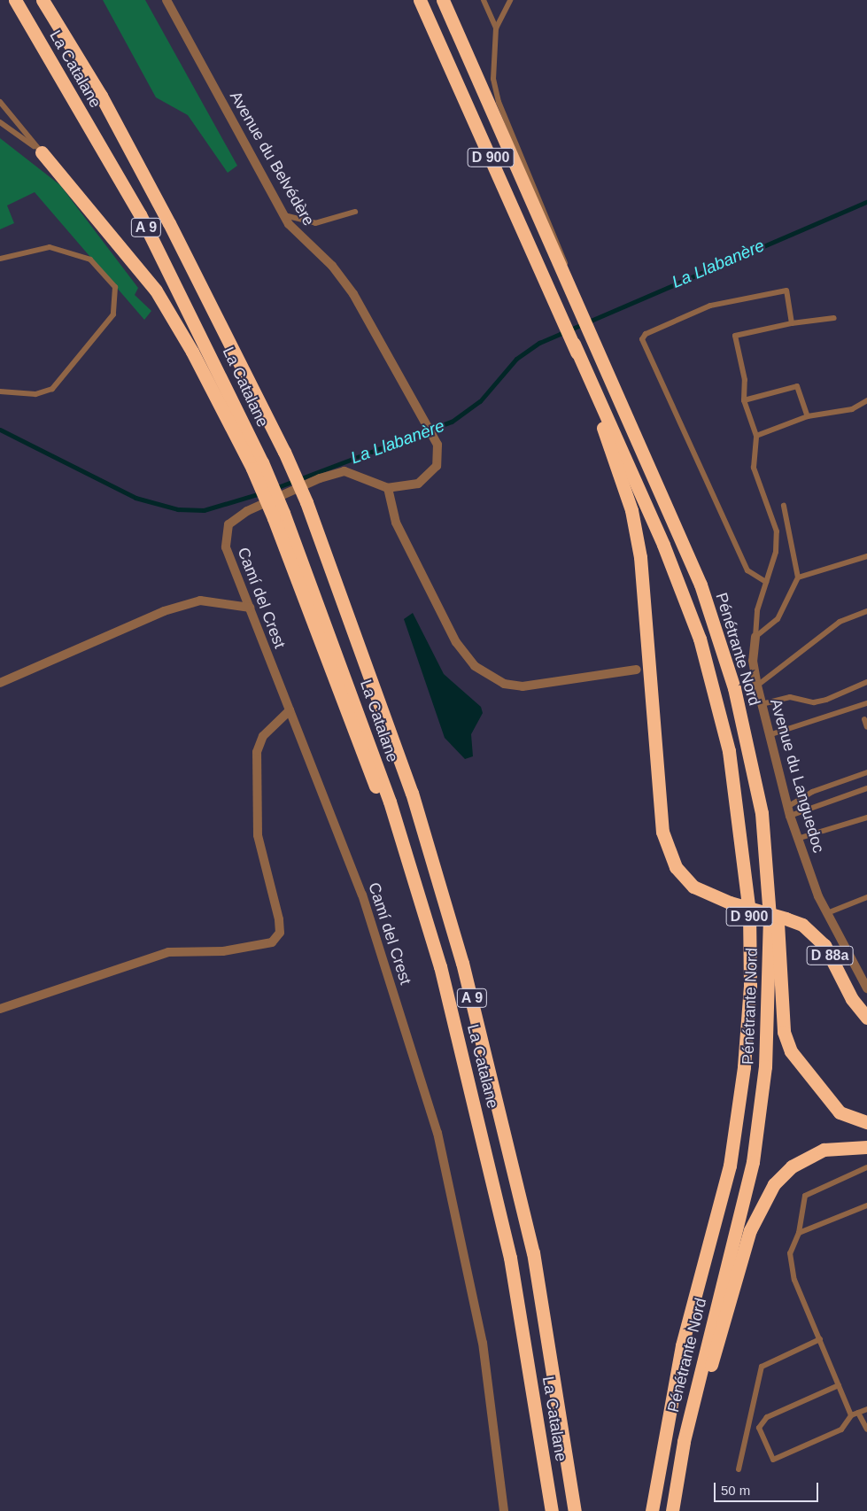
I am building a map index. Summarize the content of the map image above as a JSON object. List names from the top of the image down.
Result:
{
  "streets": {
    "highway": [
      "La Catalane",
      "D 900",
      "A 9",
      "Pénétrante Nord",
      "D 88a"
    ],
    "street": ["Avenue du Belvédère", "Camí del Crest", "Avenue du Languedoc"]
  },
  "crossings": [
    ["D 900", "Pénétrante Nord"],
    ["D 900", "D 88a"],
    ["Avenue du Belvédère", "Camí del Crest"],
    ["Pénétrante Nord", "D 88a"]
  ],
  "water": ["La Llabanère"],
  "scale_bar": "50 m"
}
